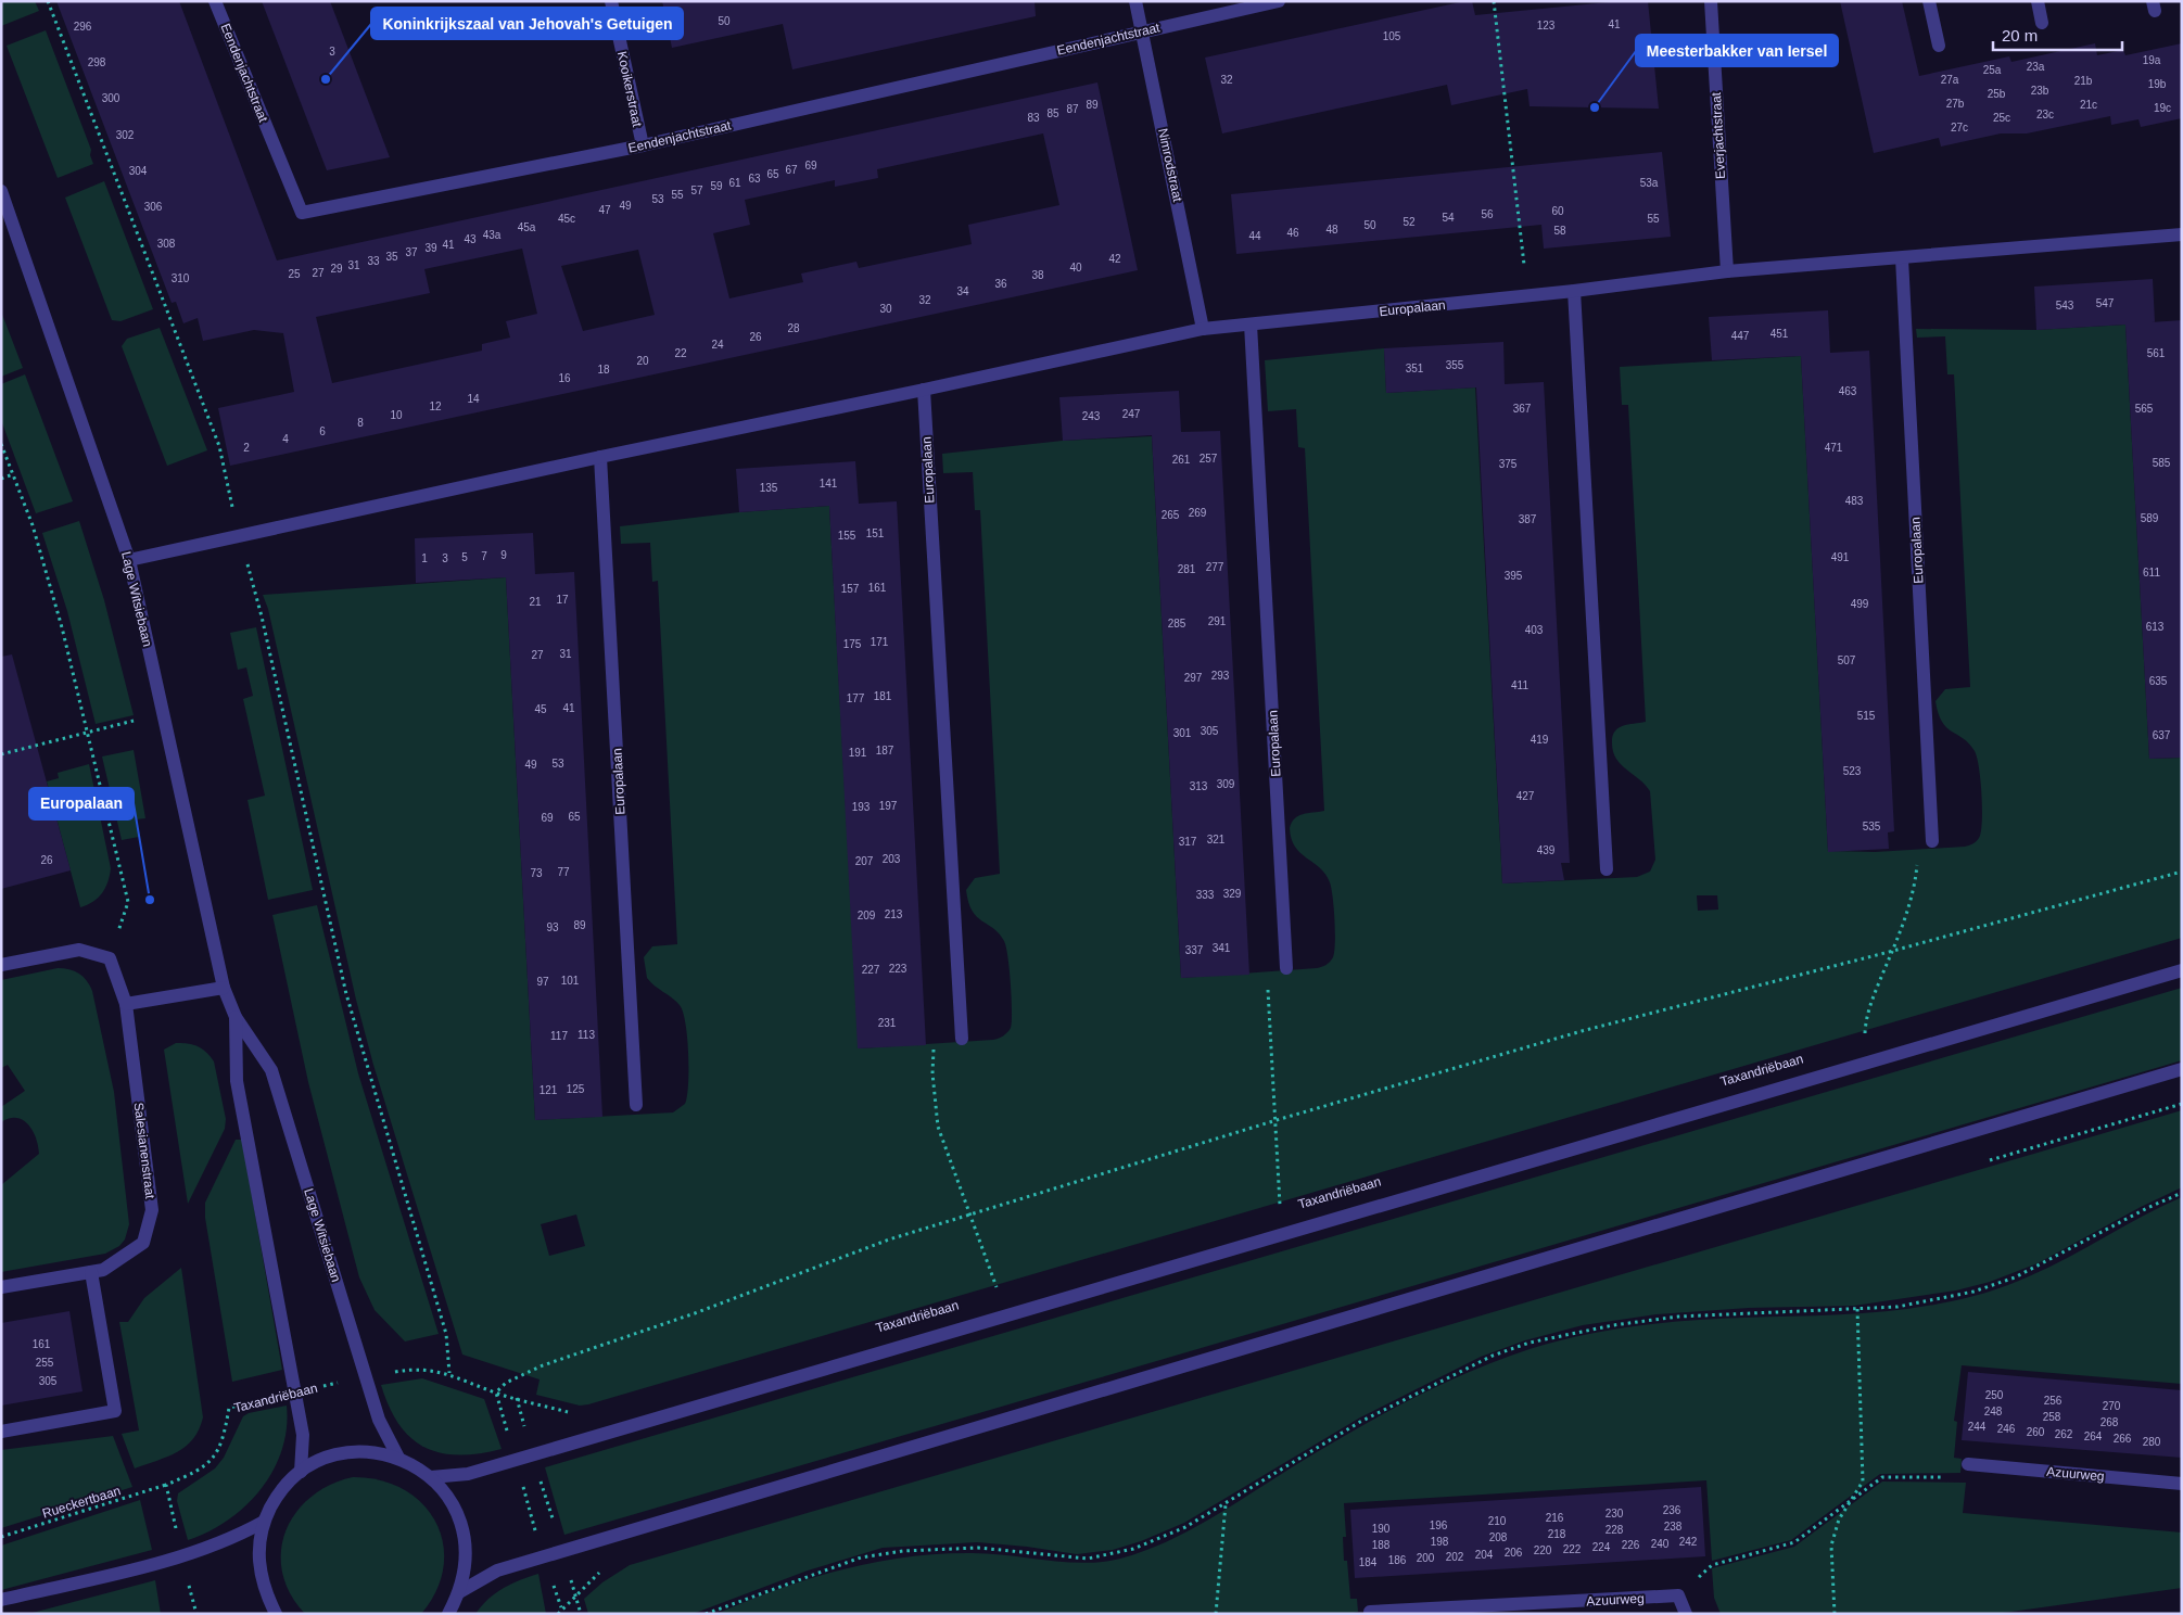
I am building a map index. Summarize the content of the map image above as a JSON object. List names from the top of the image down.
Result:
{
  "streets": {
    "street": [
      "Eendenjachtstraat",
      "Kooikerstraat",
      "Everjachtstraat",
      "Nimrodstraat",
      "Europalaan",
      "Lage Witsiebaan",
      "Taxandriëbaan",
      "Salesianenstraat",
      "Azuurweg"
    ],
    "path": ["Rueckertbaan"]
  },
  "crossings": [
    ["Eendenjachtstraat", "Kooikerstraat"],
    ["Eendenjachtstraat", "Nimrodstraat"],
    ["Everjachtstraat", "Europalaan"],
    ["Nimrodstraat", "Europalaan"],
    ["Europalaan", "Lage Witsiebaan"],
    ["Lage Witsiebaan", "Taxandriëbaan"],
    ["Taxandriëbaan", "Rueckertbaan"]
  ],
  "places": ["Koninkrijkszaal van Jehovah's Getuigen", "Meesterbakker van Iersel", "Europalaan"],
  "house_numbers": [
    "50",
    "41",
    "123",
    "296",
    "105",
    "3",
    "19a",
    "298",
    "23a",
    "25a",
    "32",
    "27a",
    "21b",
    "19b",
    "23b",
    "25b",
    "300",
    "27b",
    "89",
    "21c",
    "19c",
    "87",
    "85",
    "23c",
    "83",
    "25c",
    "27c",
    "302",
    "69",
    "67",
    "304",
    "65",
    "63",
    "61",
    "53a",
    "59",
    "57",
    "55",
    "53",
    "49",
    "306",
    "47",
    "60",
    "56",
    "54",
    "45c",
    "55",
    "52",
    "50",
    "45a",
    "48",
    "58",
    "46",
    "43a",
    "44",
    "43",
    "308",
    "41",
    "39",
    "37",
    "35",
    "42",
    "33",
    "31",
    "40",
    "29",
    "27",
    "25",
    "38",
    "310",
    "36",
    "34",
    "32",
    "547",
    "543",
    "30",
    "28",
    "451",
    "447",
    "26",
    "24",
    "22",
    "561",
    "20",
    "355",
    "351",
    "18",
    "16",
    "463",
    "14",
    "12",
    "367",
    "565",
    "247",
    "10",
    "243",
    "8",
    "6",
    "4",
    "2",
    "471",
    "257",
    "261",
    "585",
    "375",
    "141",
    "135",
    "483",
    "269",
    "265",
    "589",
    "387",
    "151",
    "155",
    "9",
    "7",
    "5",
    "491",
    "1",
    "3",
    "277",
    "281",
    "611",
    "395",
    "161",
    "157",
    "17",
    "21",
    "499",
    "291",
    "285",
    "613",
    "403",
    "171",
    "175",
    "31",
    "27",
    "507",
    "293",
    "297",
    "635",
    "411",
    "181",
    "177",
    "41",
    "45",
    "515",
    "305",
    "301",
    "637",
    "419",
    "187",
    "191",
    "53",
    "49",
    "523",
    "309",
    "313",
    "427",
    "197",
    "193",
    "65",
    "69",
    "535",
    "321",
    "317",
    "439",
    "203",
    "26",
    "207",
    "77",
    "73",
    "329",
    "333",
    "213",
    "209",
    "89",
    "93",
    "341",
    "337",
    "223",
    "227",
    "101",
    "97",
    "231",
    "113",
    "117",
    "125",
    "121",
    "161",
    "255",
    "305",
    "250",
    "256",
    "270",
    "248",
    "258",
    "268",
    "244",
    "246",
    "260",
    "262",
    "264",
    "266",
    "280",
    "236",
    "230",
    "216",
    "210",
    "196",
    "238",
    "190",
    "228",
    "218",
    "208",
    "198",
    "242",
    "240",
    "188",
    "226",
    "224",
    "222",
    "220",
    "206",
    "204",
    "202",
    "200",
    "186",
    "184"
  ],
  "scale_bar": "20 m"
}
